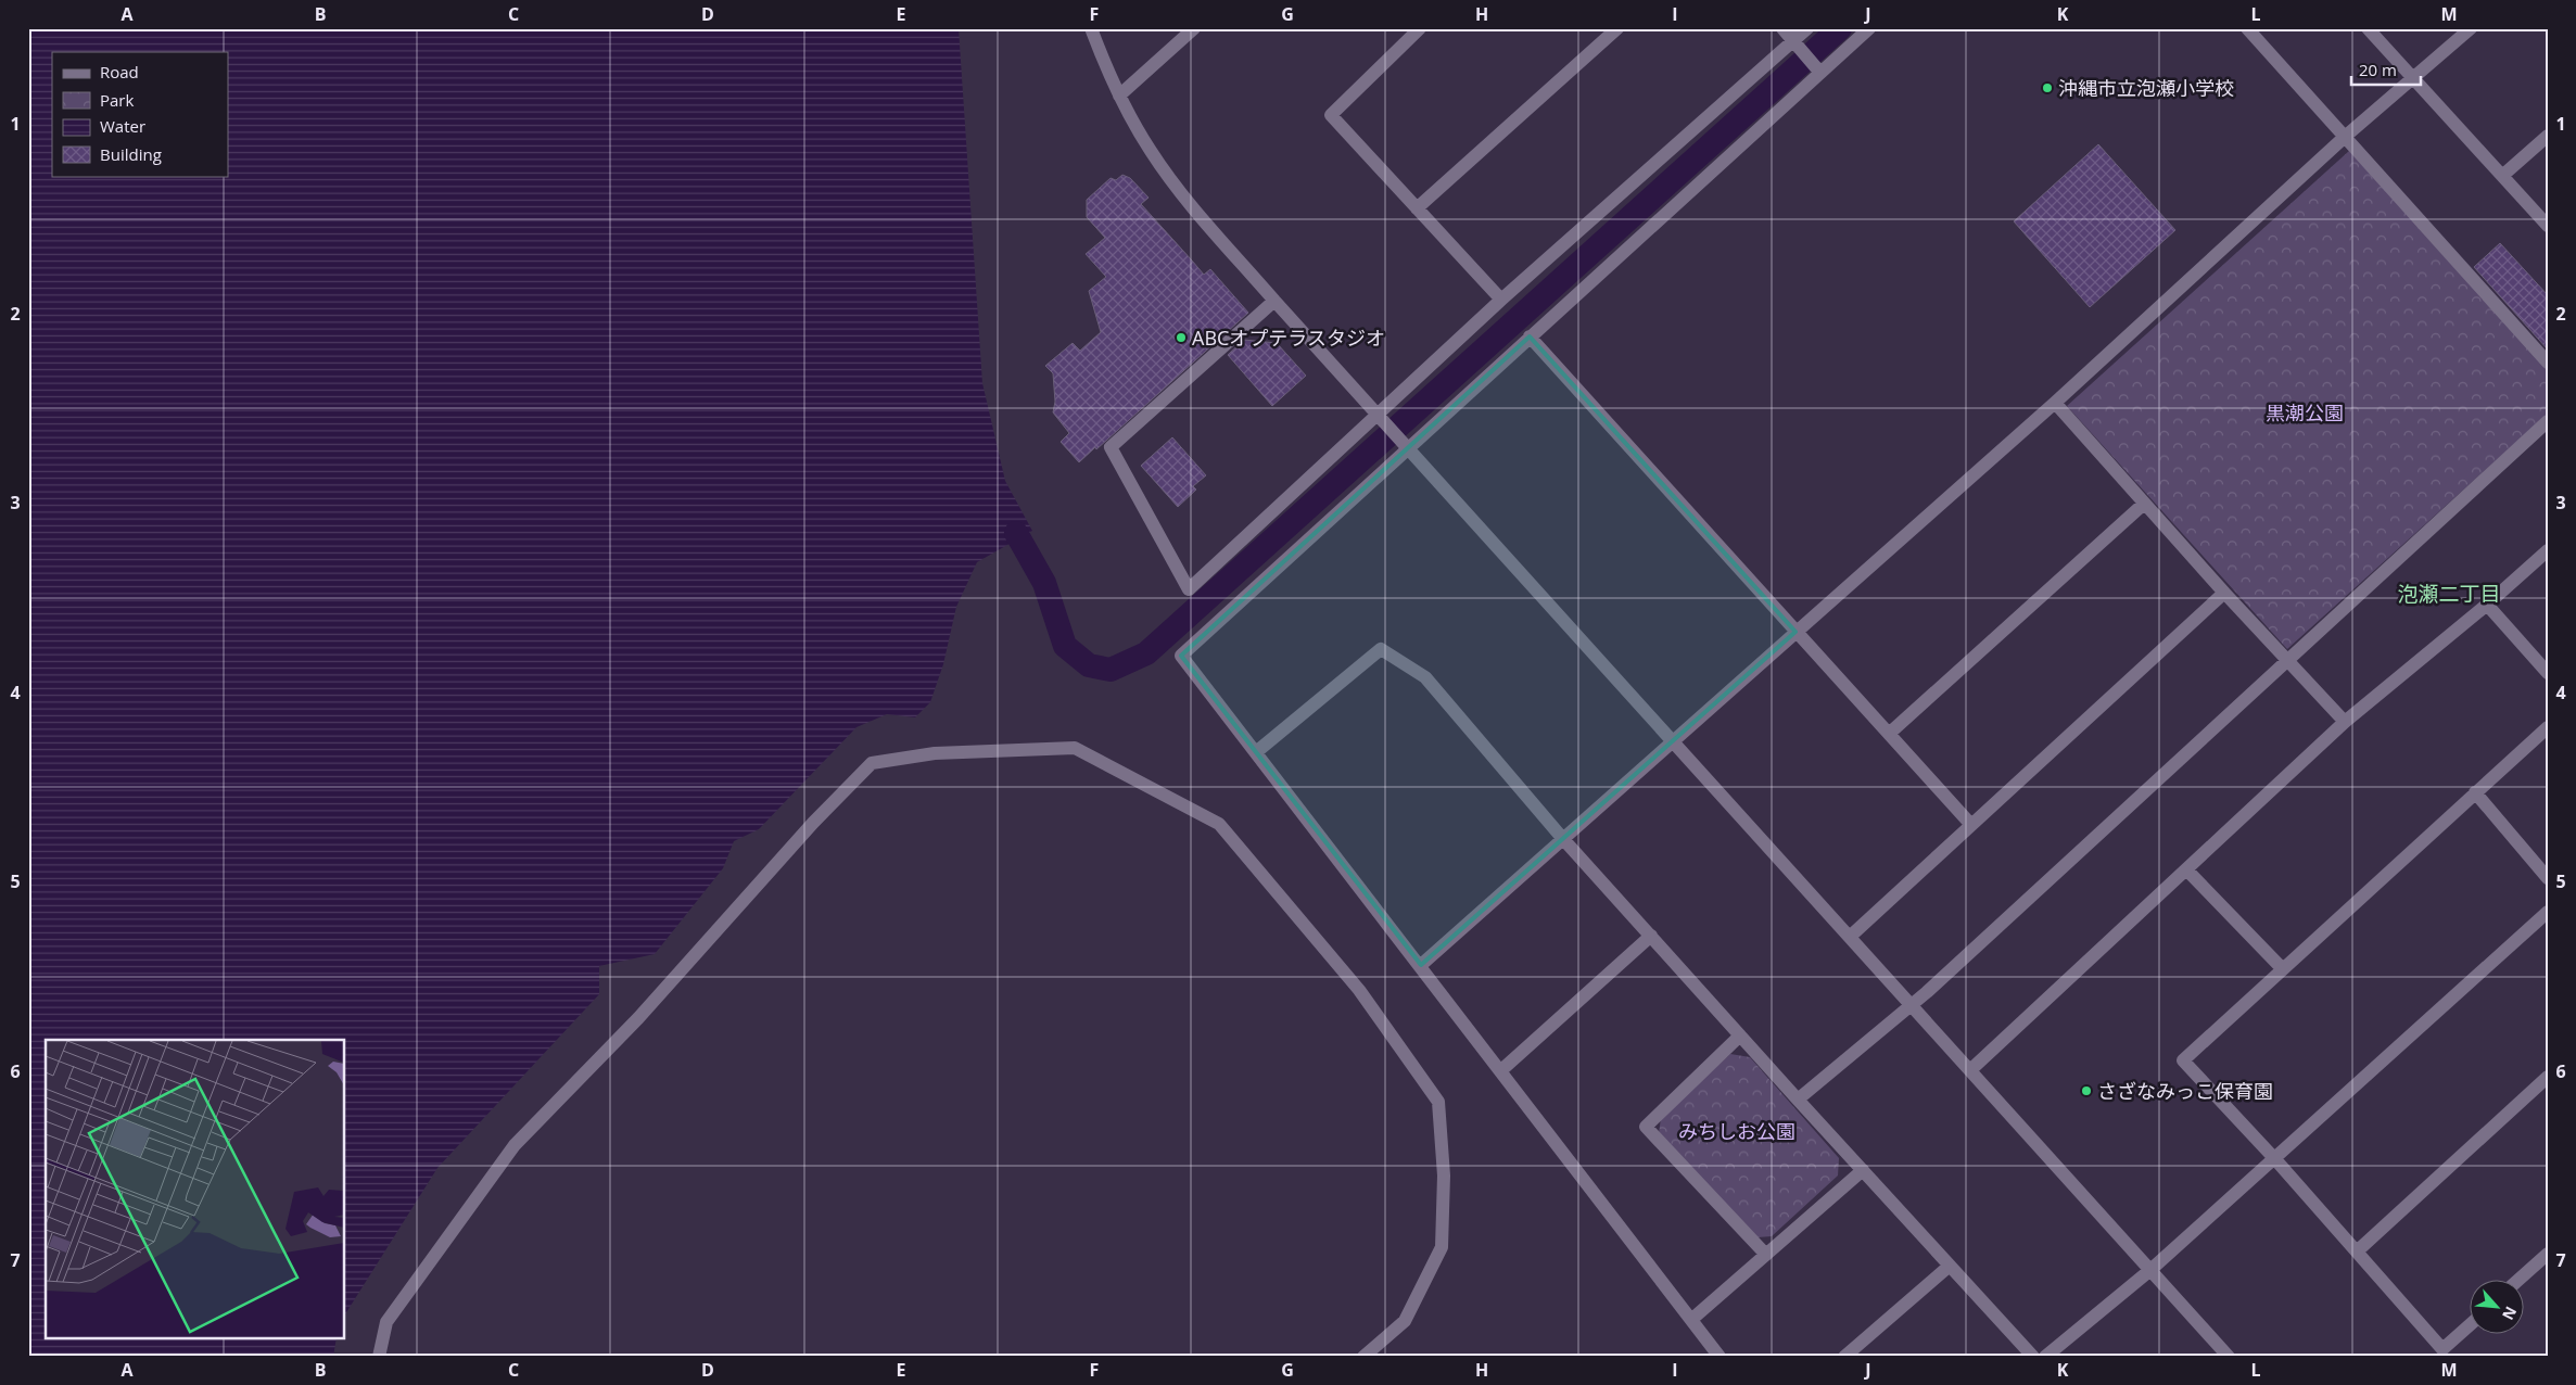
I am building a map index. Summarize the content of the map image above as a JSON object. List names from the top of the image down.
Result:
{
  "districts": ["泡瀬二丁目"],
  "parks": ["黒潮公園", "みちしお公園"],
  "places": ["沖縄市立泡瀬小学校", "ABCオプテラスタジオ", "さざなみっこ保育園"],
  "legend": [
    "Road",
    "Park",
    "Water",
    "Building"
  ],
  "scale_bar": "20 m",
  "north": "bottom right",
  "grid": {
    "columns": [
      "A",
      "B",
      "C",
      "D",
      "E",
      "F",
      "G",
      "H",
      "I",
      "J",
      "K",
      "L",
      "M"
    ],
    "rows": [
      "1",
      "2",
      "3",
      "4",
      "5",
      "6",
      "7"
    ]
  }
}
